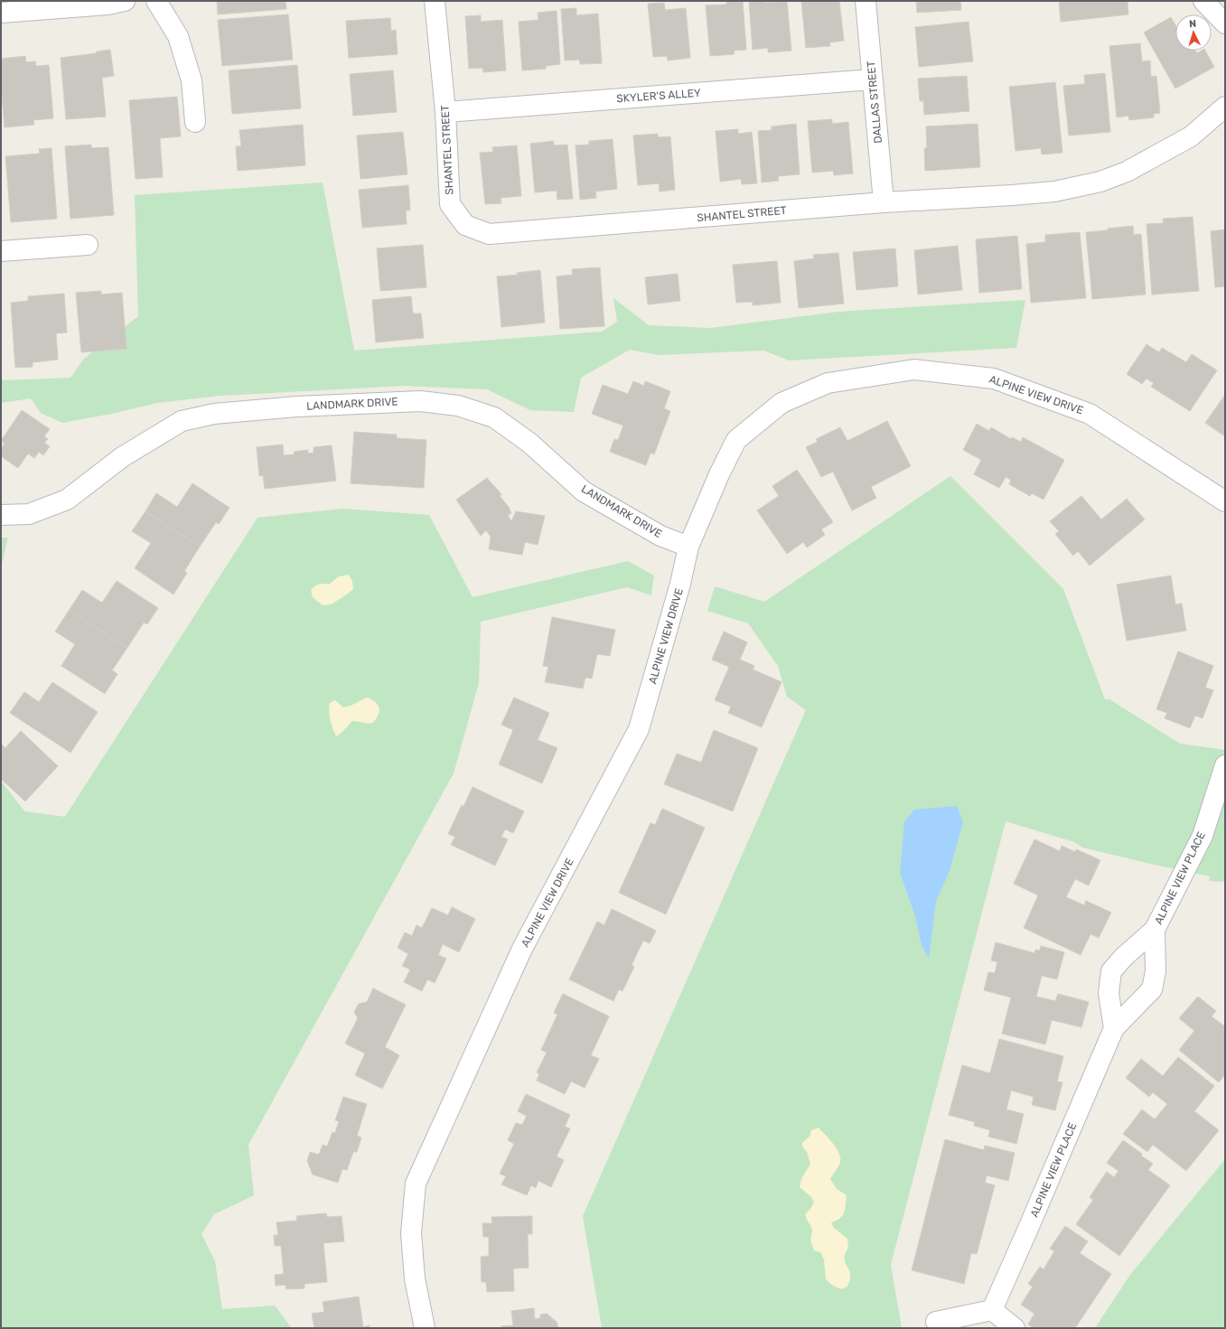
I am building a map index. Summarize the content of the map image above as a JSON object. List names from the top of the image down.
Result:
{
  "streets": {
    "street": [
      "SKYLER'S ALLEY",
      "DALLAS STREET",
      "SHANTEL STREET",
      "ALPINE VIEW DRIVE",
      "LANDMARK DRIVE",
      "ALPINE VIEW PLACE"
    ]
  },
  "crossings": [
    ["SKYLER'S ALLEY", "DALLAS STREET"],
    ["SKYLER'S ALLEY", "SHANTEL STREET"],
    ["DALLAS STREET", "SHANTEL STREET"],
    ["ALPINE VIEW DRIVE", "LANDMARK DRIVE"]
  ],
  "north": "top"
}
